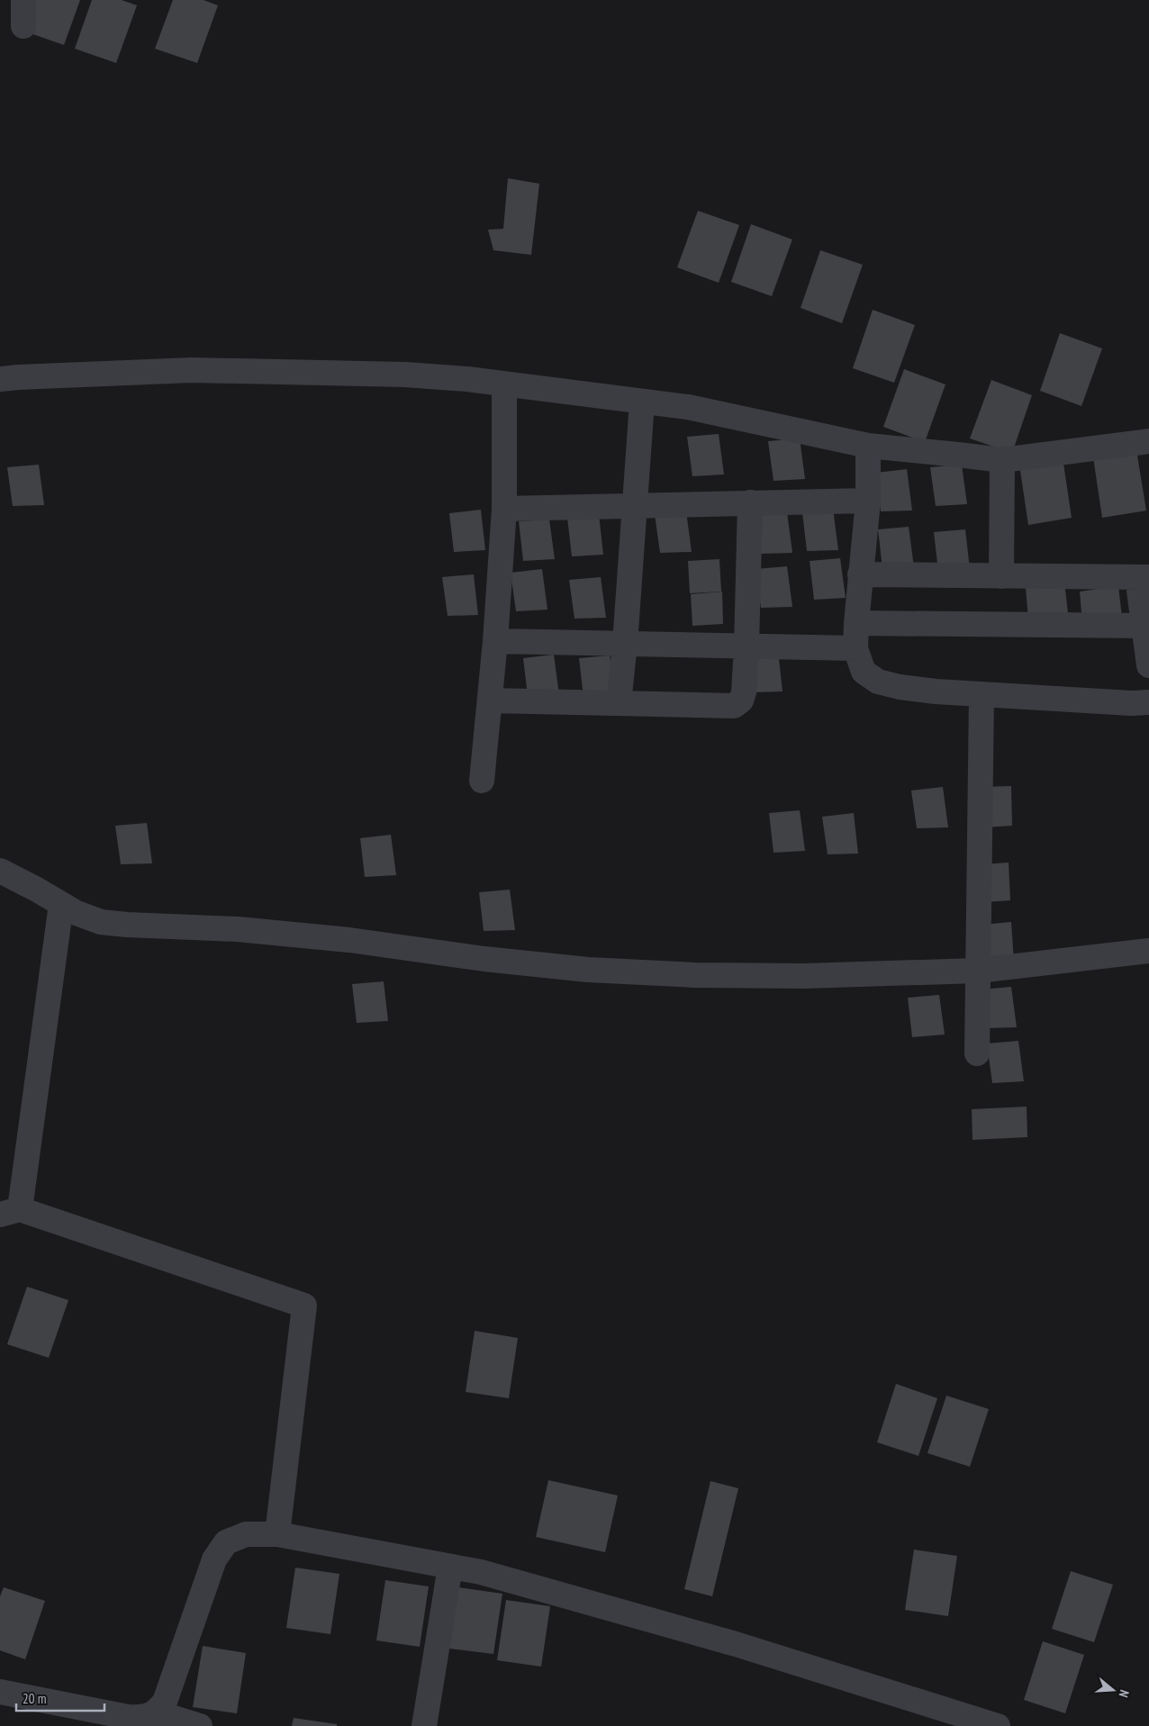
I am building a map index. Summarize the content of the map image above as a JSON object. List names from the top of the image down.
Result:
{
  "scale_bar": "20 m",
  "north": "right"
}
